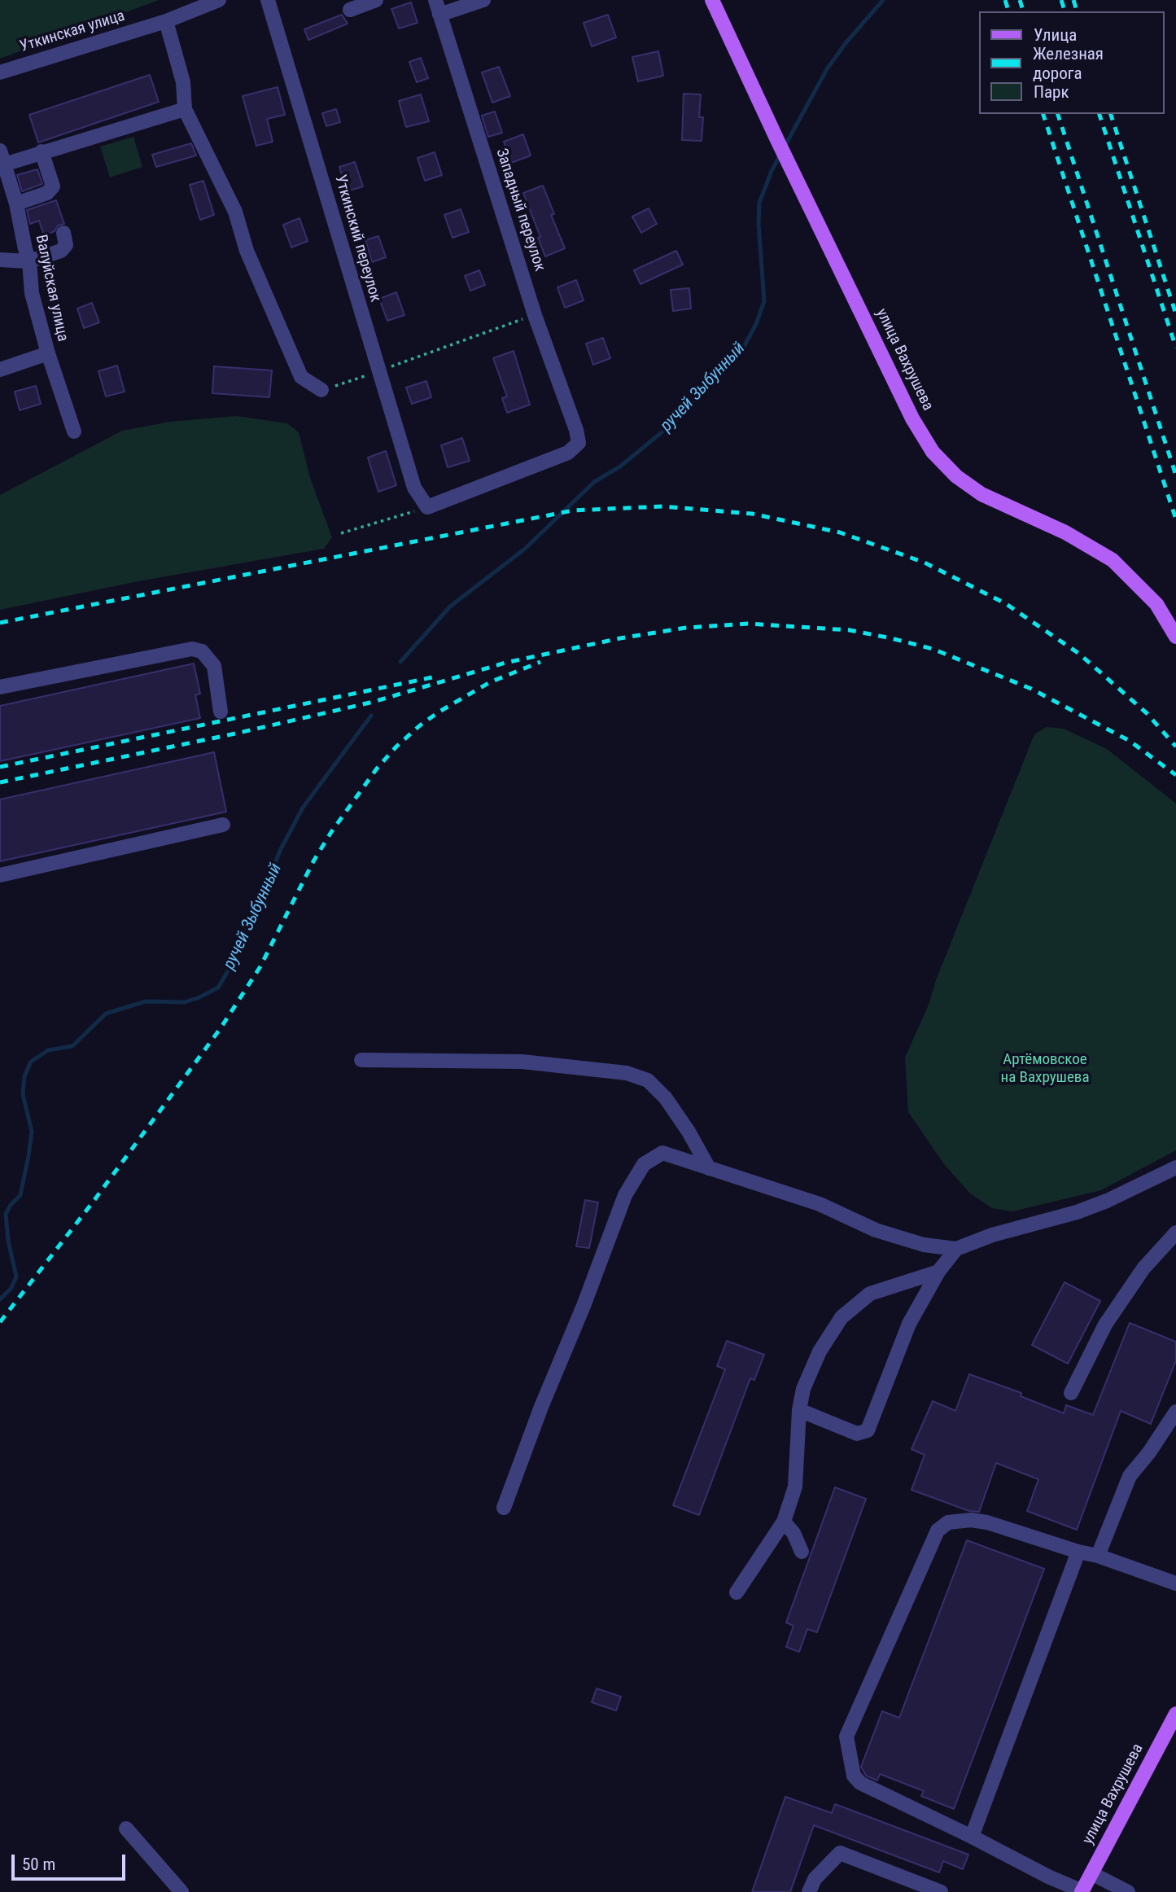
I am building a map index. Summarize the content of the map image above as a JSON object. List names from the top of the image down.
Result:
{
  "streets": {
    "main road": ["улица Вахрушева"],
    "street": [
      "Уткинская улица",
      "Западный переулок",
      "Уткинский переулок",
      "Валуйская улица"
    ]
  },
  "crossings": [
    ["Западный переулок", "Уткинский переулок"]
  ],
  "water": ["ручей Зыбунный"],
  "parks": ["Артёмовское на Вахрушева"],
  "legend": ["Улица", "Железная дорога", "Парк"],
  "scale_bar": "50 m"
}
